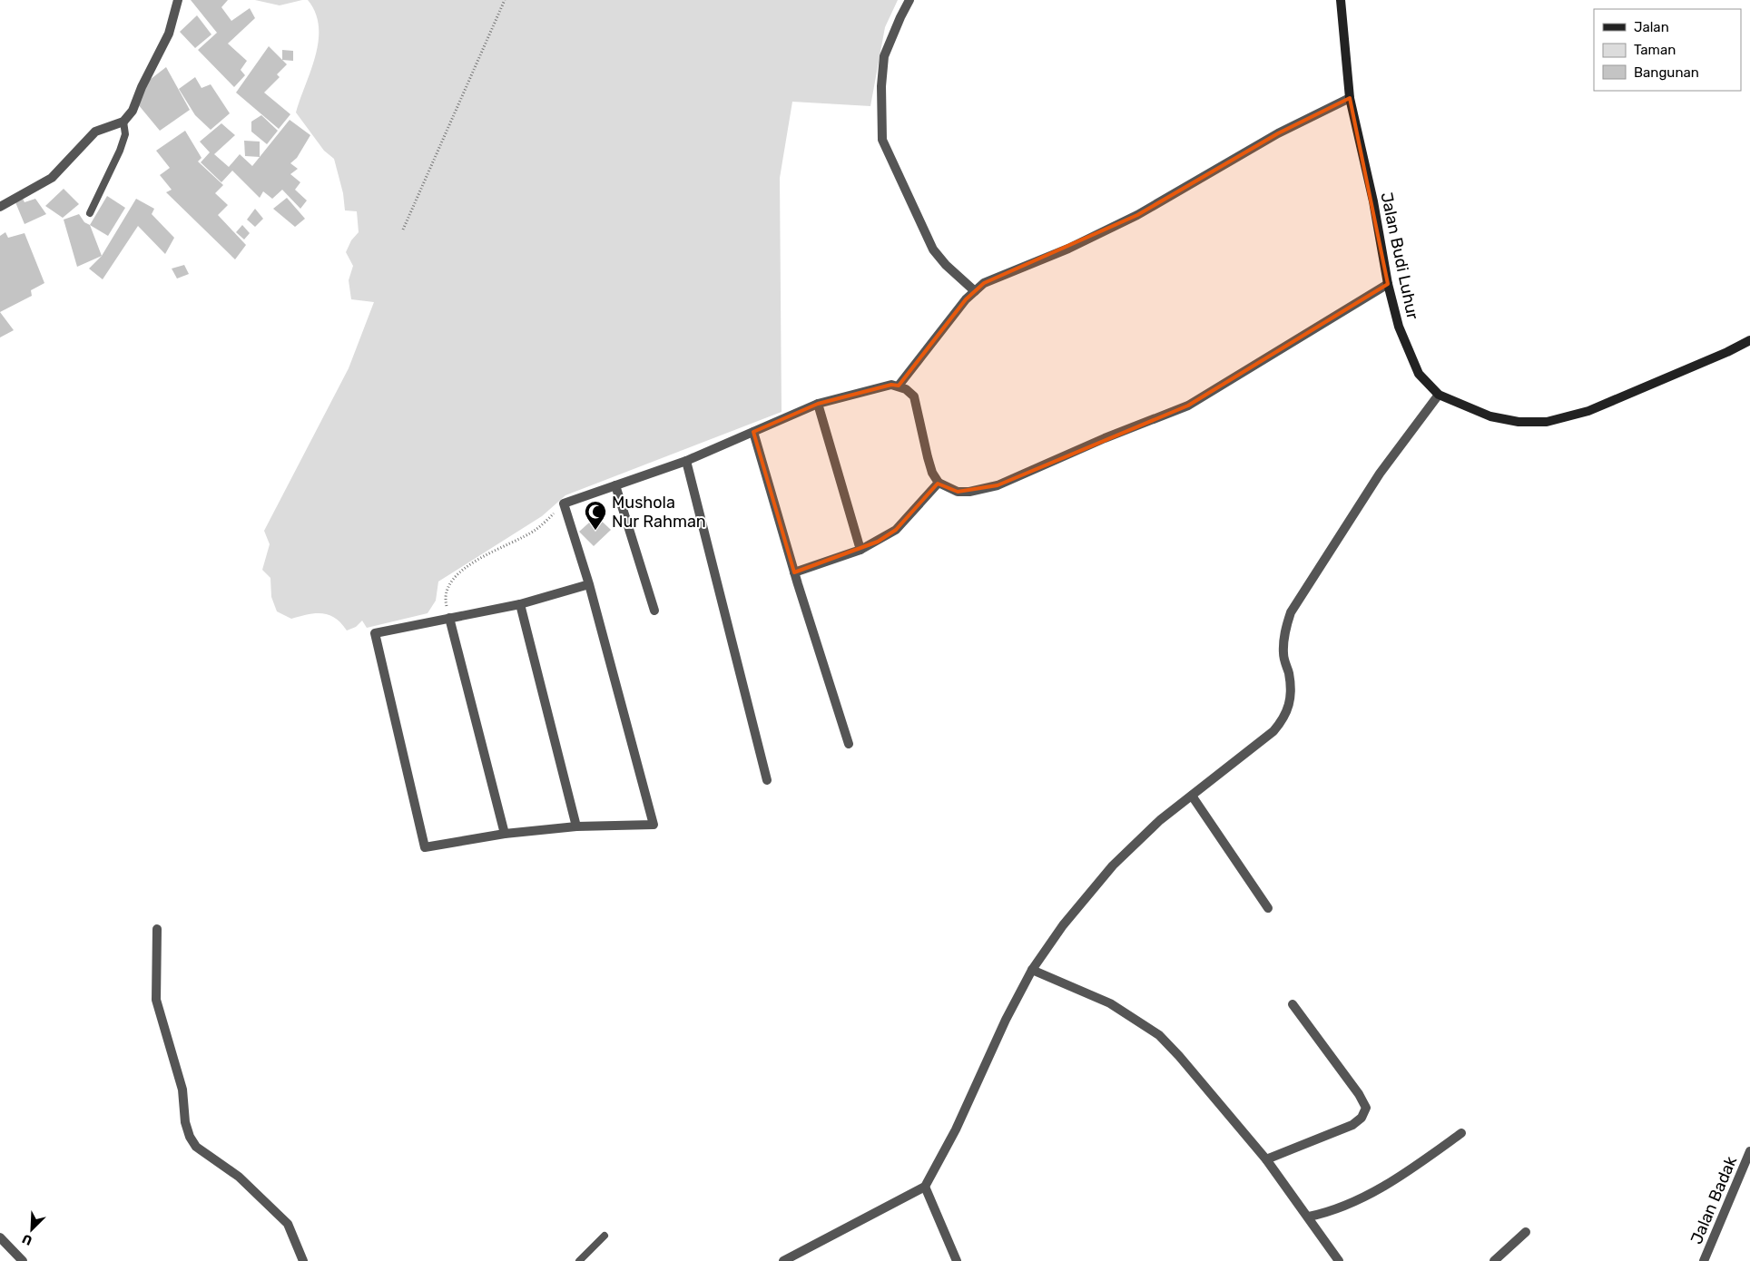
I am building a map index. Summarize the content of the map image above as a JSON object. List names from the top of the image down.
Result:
{
  "streets": {
    "main road": ["Jalan Budi Luhur"],
    "street": ["Jalan Badak"]
  },
  "places": {
    "mosque": ["Mushola Nur Rahman"]
  },
  "legend": ["Jalan", "Taman", "Bangunan"],
  "north": "bottom left"
}
